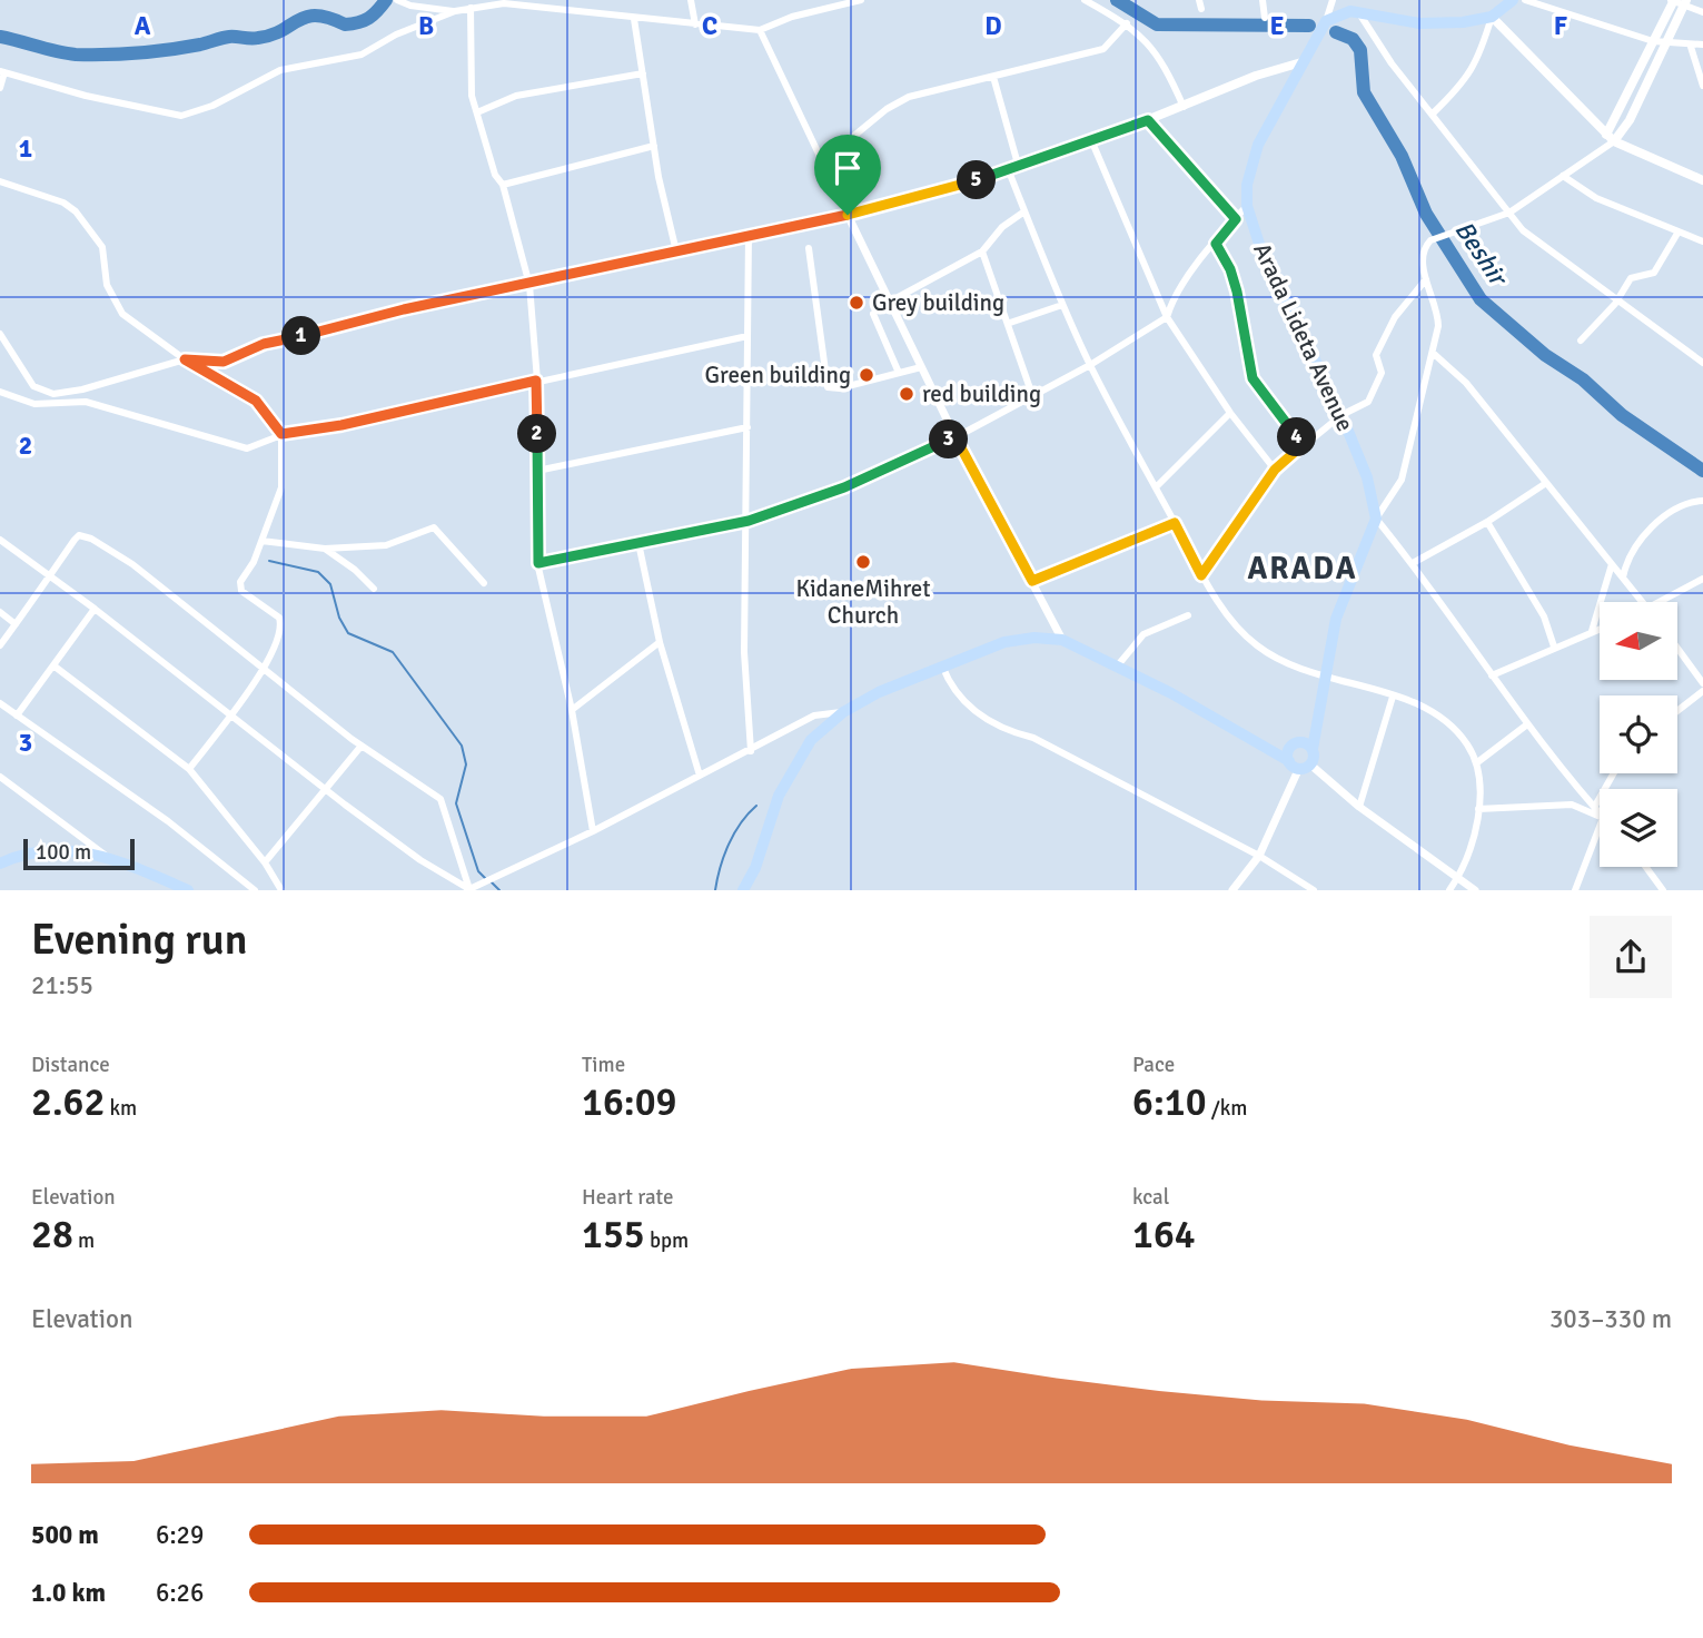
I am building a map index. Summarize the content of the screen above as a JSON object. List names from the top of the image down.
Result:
{
  "streets": {
    "highway": ["Arada Lideta Avenue"]
  },
  "districts": ["ARADA"],
  "water": ["Beshir"],
  "places": [
    "Grey building",
    "Green building",
    "red building",
    "KidaneMihret Church"
  ],
  "scale_bar": "100 m",
  "north": "left",
  "page": {
    "pins": [
      "5",
      "1",
      "2",
      "4",
      "3"
    ],
    "scale": "100 m",
    "heading": ["Evening run", "21:55"],
    "stats": [
      ["Distance", "2.62 km"],
      ["Time", "16:09"],
      ["Pace", "6:10 /km"],
      ["Elevation", "28 m"],
      ["Heart rate", "155 bpm"],
      ["kcal", "164"]
    ],
    "chart": ["Elevation", "303–330 m"],
    "list": [
      {
        "name": "500 m",
        "note": "6:29"
      },
      {
        "name": "1.0 km",
        "note": "6:26"
      }
    ]
  },
  "grid": {
    "columns": [
      "A",
      "B",
      "C",
      "D",
      "E",
      "F"
    ],
    "rows": ["1", "2", "3"]
  }
}
